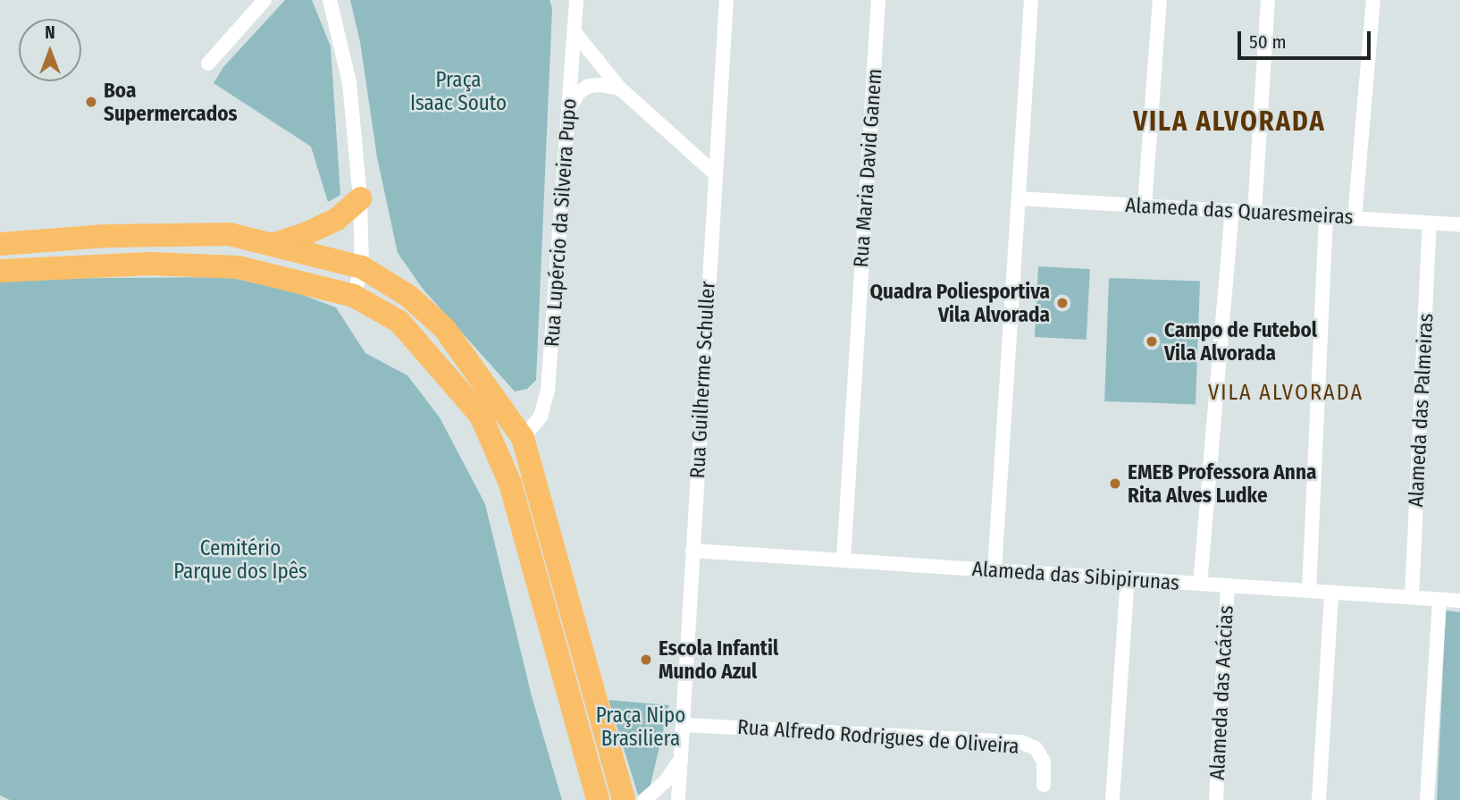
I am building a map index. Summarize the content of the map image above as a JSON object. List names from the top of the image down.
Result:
{
  "streets": {
    "street": [
      "Rua Maria David Ganem",
      "Alameda das Quaresmeiras",
      "Rua Lupércio da Silveira Pupo",
      "Rua Guilherme Schuller",
      "Alameda das Palmeiras",
      "Alameda das Sibipirunas",
      "Alameda das Acácias",
      "Rua Alfredo Rodrigues de Oliveira"
    ]
  },
  "crossings": [
    ["Rua Maria David Ganem", "Alameda das Sibipirunas"],
    ["Alameda das Quaresmeiras", "Alameda das Palmeiras"],
    ["Rua Guilherme Schuller", "Alameda das Sibipirunas"],
    ["Rua Guilherme Schuller", "Rua Alfredo Rodrigues de Oliveira"],
    ["Alameda das Palmeiras", "Alameda das Sibipirunas"],
    ["Alameda das Sibipirunas", "Alameda das Acácias"]
  ],
  "districts": ["VILA ALVORADA", "VILA ALVORADA"],
  "parks": ["Praça Isaac Souto", "Cemitério Parque dos Ipês", "Praça Nipo Brasiliera"],
  "places": [
    "Boa Supermercados",
    "Quadra Poliesportiva Vila Alvorada",
    "Campo de Futebol Vila Alvorada",
    "EMEB Professora Anna Rita Alves Ludke",
    "Escola Infantil Mundo Azul"
  ],
  "scale_bar": "50 m",
  "north": "top"
}
